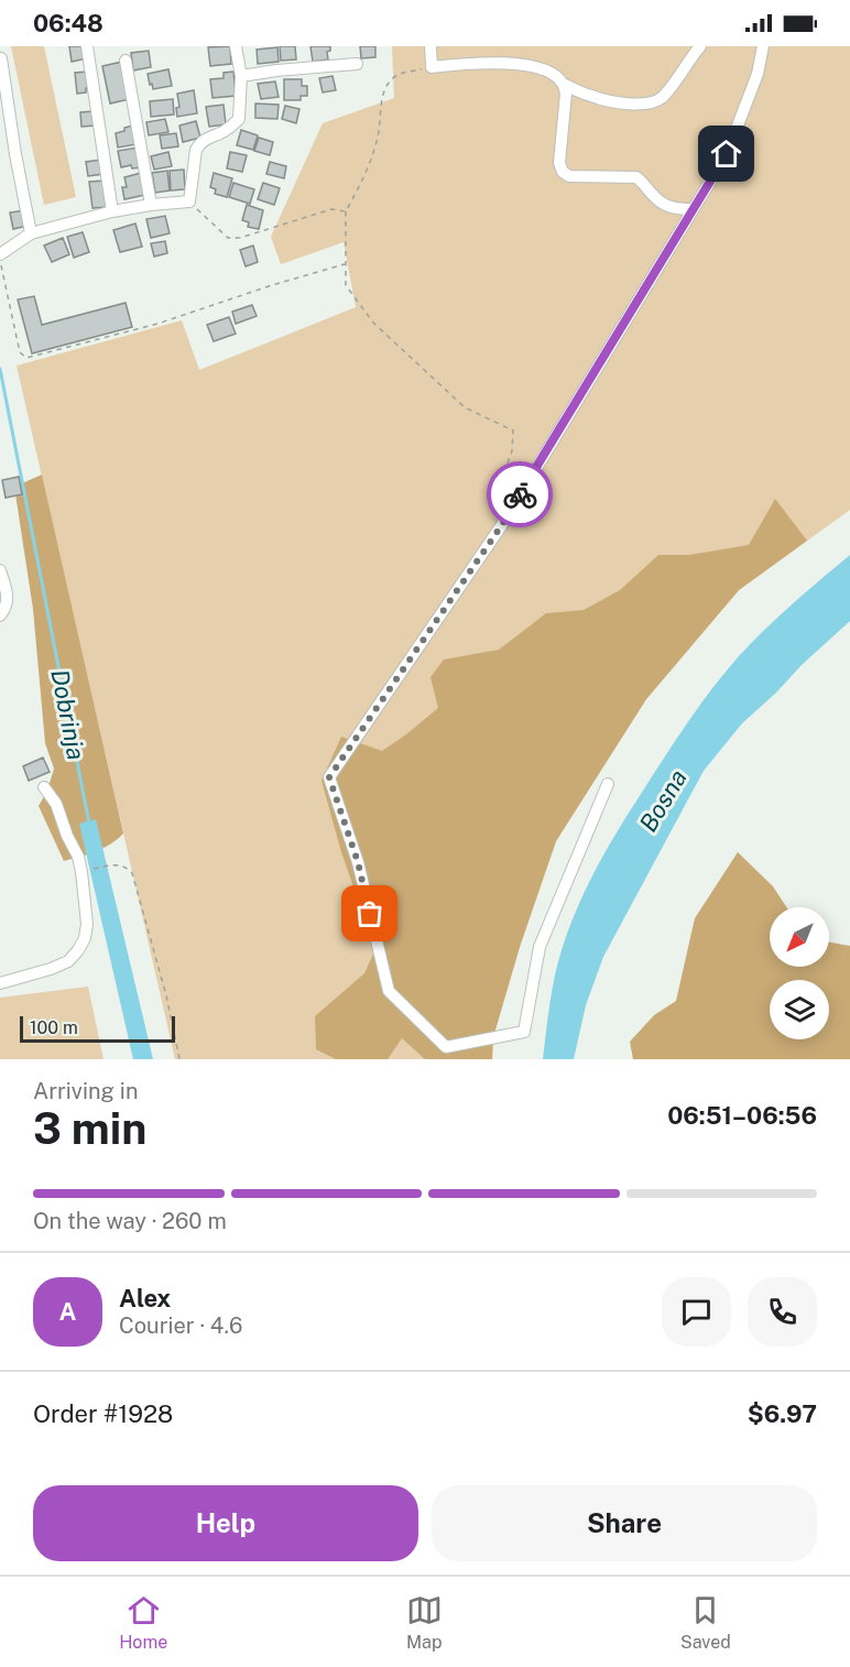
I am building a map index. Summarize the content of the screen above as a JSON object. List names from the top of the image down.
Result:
{
  "water": ["Dobrinja", "Bosna"],
  "scale_bar": "100 m",
  "north": "bottom left",
  "page": {
    "status": "06:48",
    "scale": "100 m",
    "heading": ["3 min", "Arriving in", "06:51–06:56"],
    "panel": [
      "Alex",
      "Courier · 4.6",
      "Order #1928",
      "$6.97"
    ],
    "bar": "On the way · 260 m",
    "round": "A",
    "buttons": ["Help", "Share"],
    "tabs": ["Home", "Map", "Saved"]
  }
}
